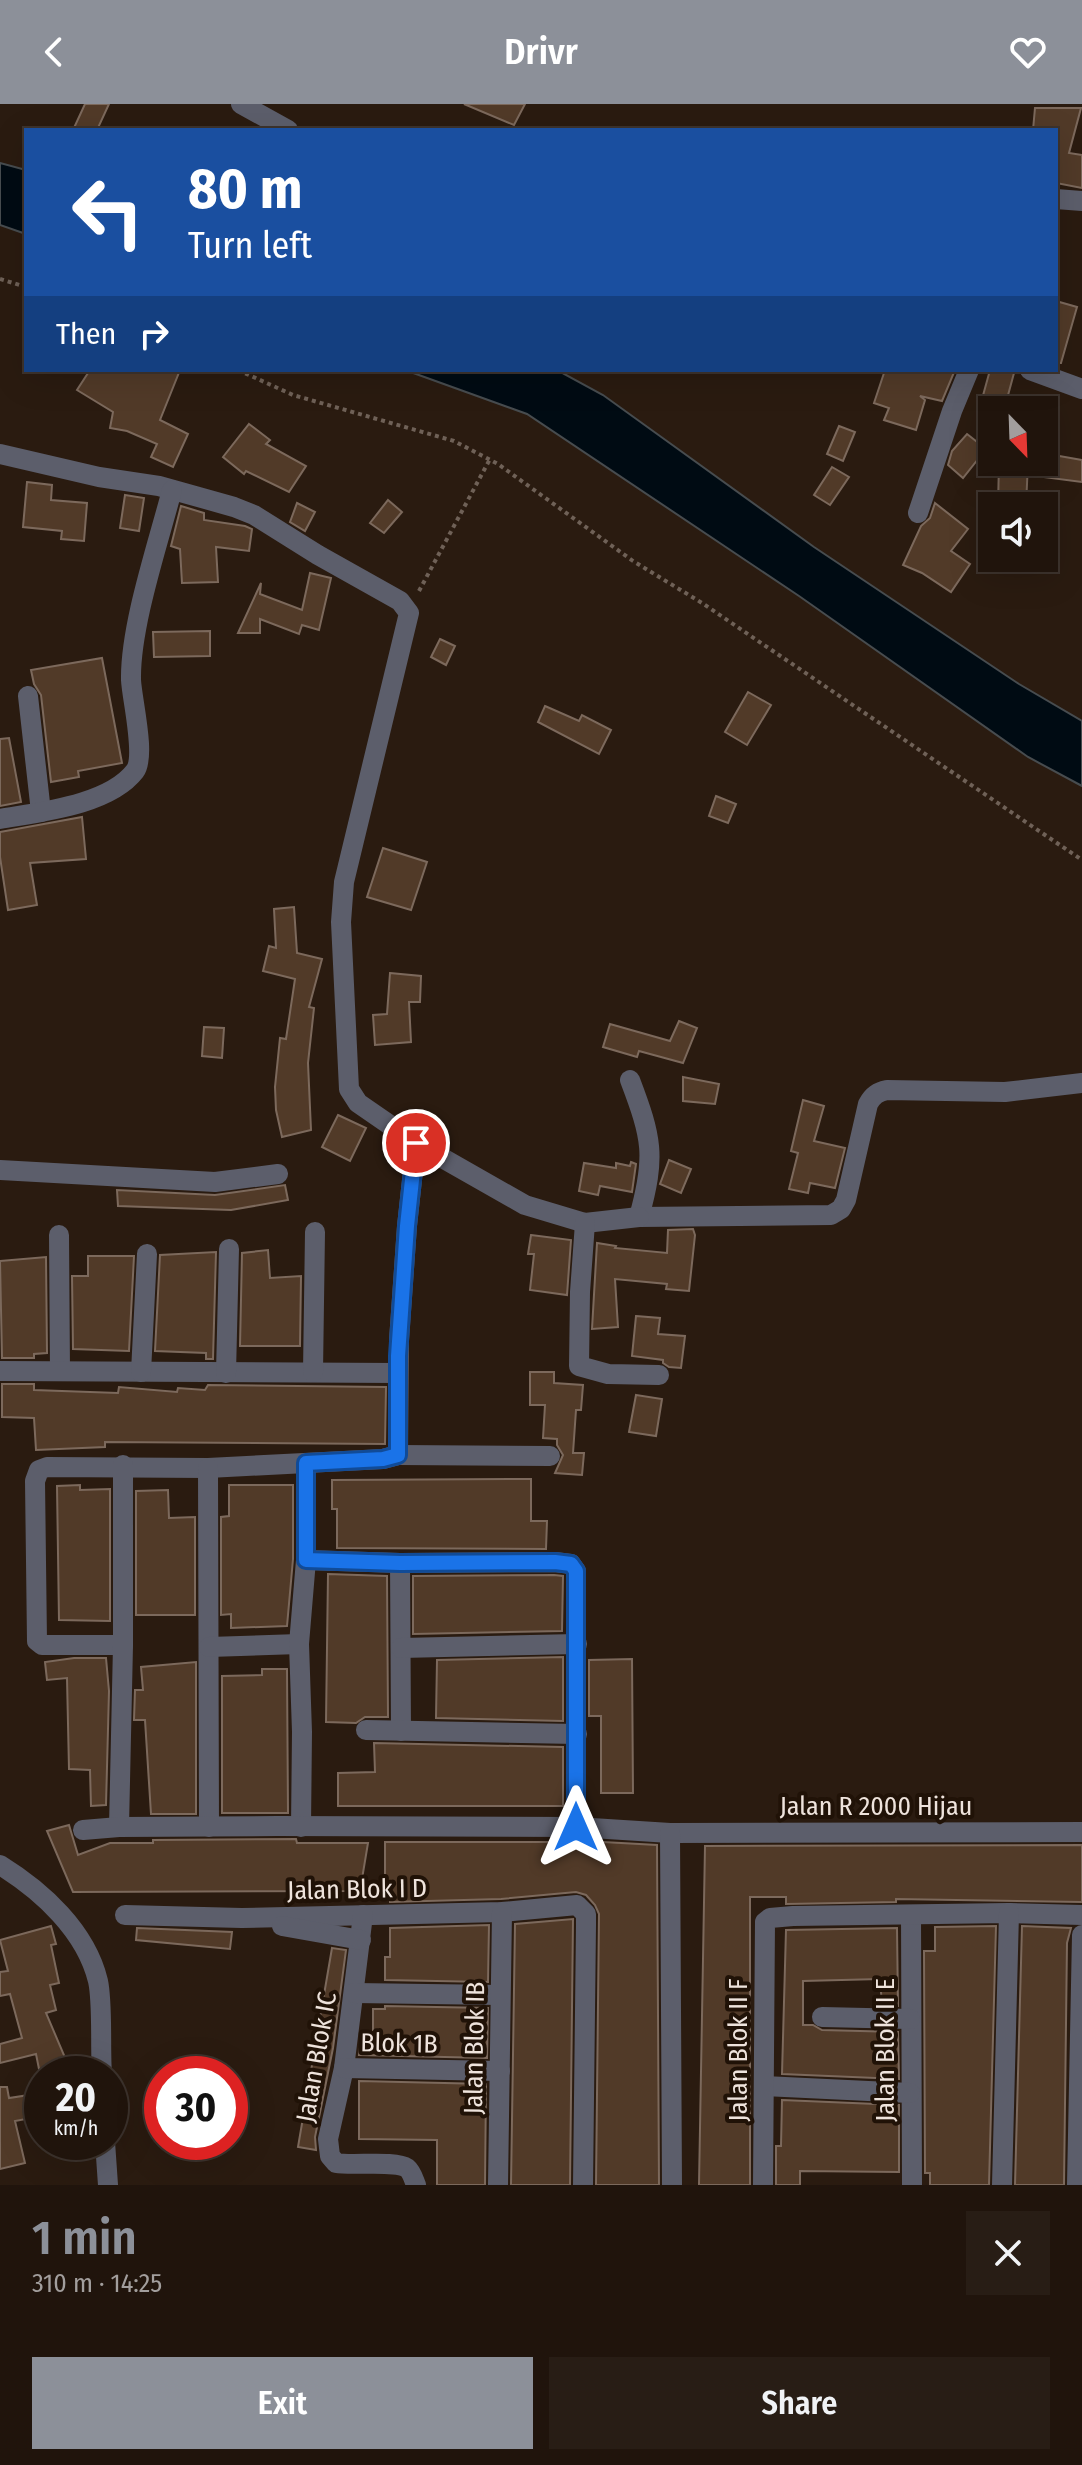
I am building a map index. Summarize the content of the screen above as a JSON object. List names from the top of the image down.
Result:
{
  "streets": {
    "street": [
      "Jalan R 2000 Hijau",
      "Jalan Blok I D",
      "Blok 1B",
      "Jalan Blok IB",
      "Jalan Blok II F",
      "Jalan Blok II E",
      "Jalan Blok IC"
    ]
  },
  "crossings": [
    ["Jalan Blok I D", "Jalan Blok IB"],
    ["Jalan Blok I D", "Jalan Blok IC"],
    ["Blok 1B", "Jalan Blok IB"],
    ["Blok 1B", "Jalan Blok IC"],
    ["Jalan Blok II F", "Jalan Blok II E"]
  ],
  "north": "bottom right",
  "page": {
    "header": "Drivr",
    "turn": ["80 m", "Turn left"],
    "then": "Then",
    "speed": "20 km/h",
    "limit": "30",
    "heading": ["1 min", "310 m · 14:25"],
    "buttons": ["Exit", "Share"]
  }
}
